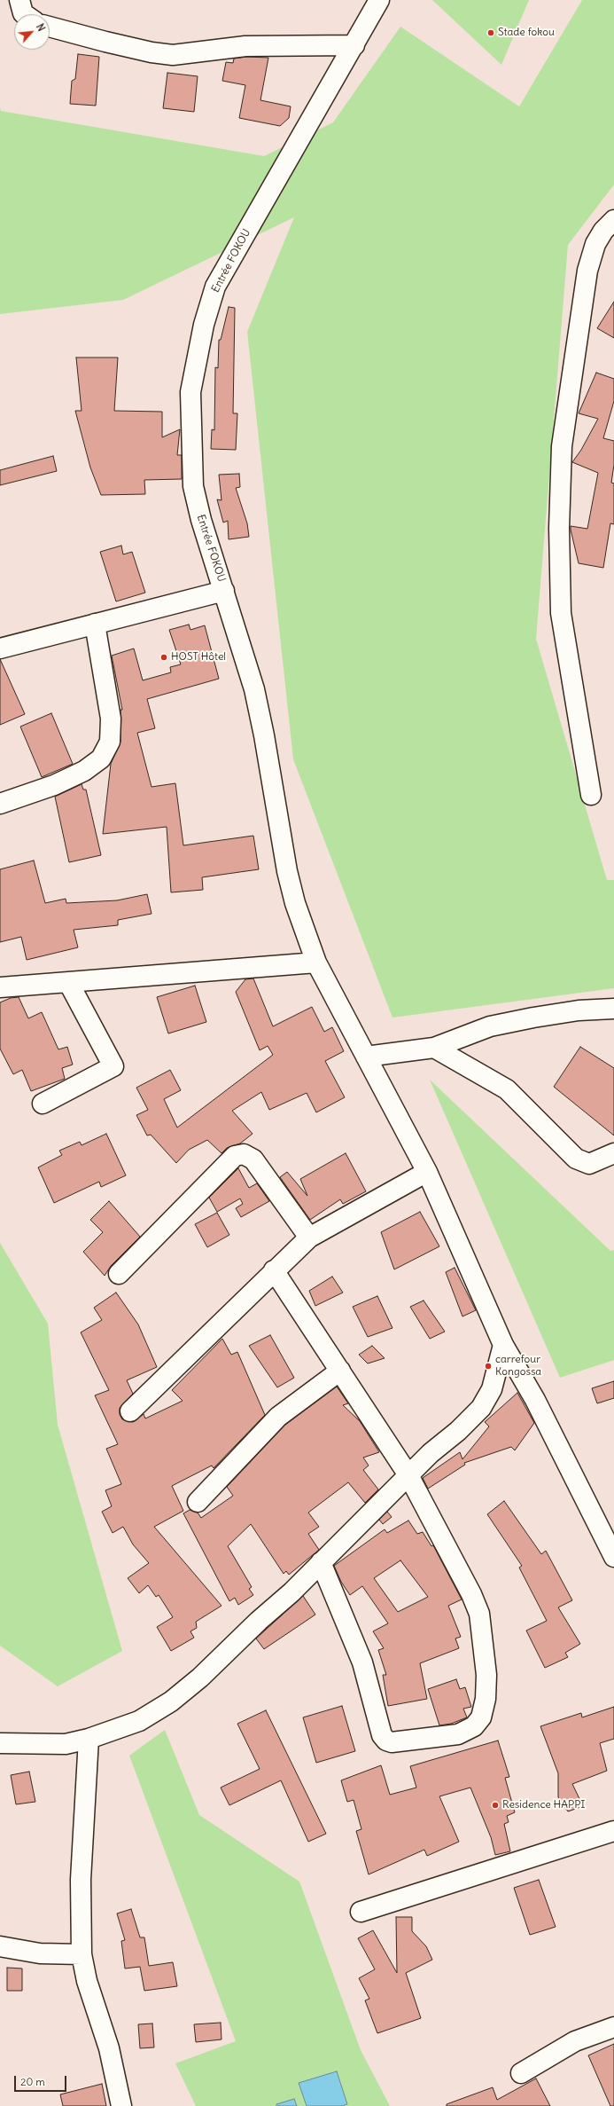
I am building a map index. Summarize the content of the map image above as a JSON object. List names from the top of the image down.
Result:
{
  "streets": {
    "street": ["Entrée FOKOU"]
  },
  "places": [
    "Stade fokou",
    "HOST Hôtel",
    "carrefour Kongossa",
    "Residence HAPPI"
  ],
  "scale_bar": "20 m",
  "north": "top right"
}
